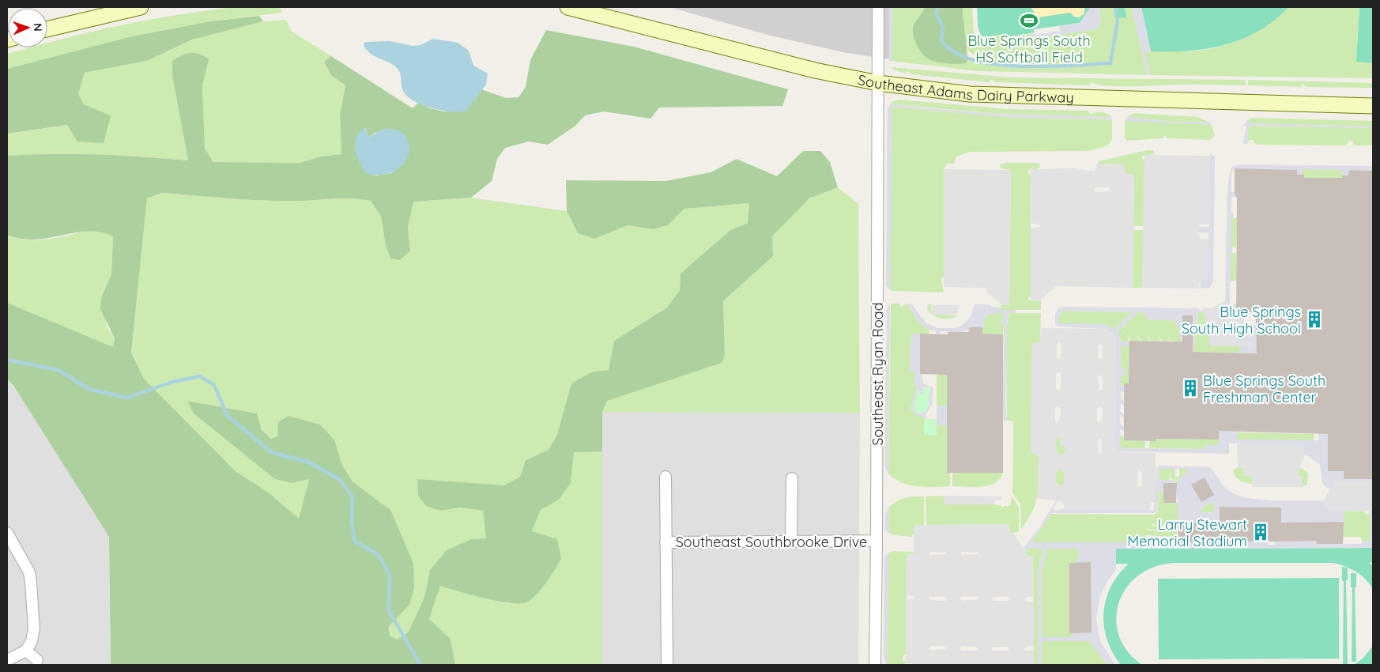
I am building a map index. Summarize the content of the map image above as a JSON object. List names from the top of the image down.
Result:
{
  "streets": {
    "main road": ["Southeast Adams Dairy Parkway"],
    "street": ["Southeast Ryan Road", "Southeast Southbrooke Drive"]
  },
  "crossings": [
    ["Southeast Adams Dairy Parkway", "Southeast Ryan Road"],
    ["Southeast Ryan Road", "Southeast Southbrooke Drive"]
  ],
  "places": {
    "sports": ["Blue Springs South HS Softball Field"],
    "building": ["Blue Springs South High School", "Blue Springs South Freshman Center", "Larry Stewart Memorial Stadium"]
  },
  "north": "right"
}
